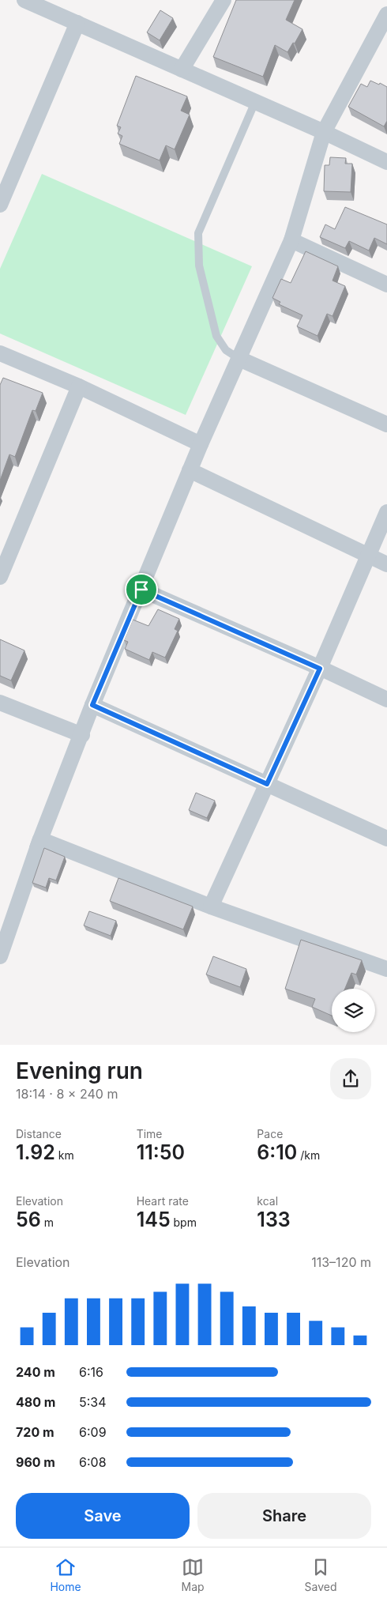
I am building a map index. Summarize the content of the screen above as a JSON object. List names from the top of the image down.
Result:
{
  "page": {
    "heading": ["Evening run", "18:14 · 8 × 240 m"],
    "stats": [
      ["Distance", "1.92 km"],
      ["Time", "11:50"],
      ["Pace", "6:10 /km"],
      ["Elevation", "56 m"],
      ["Heart rate", "145 bpm"],
      ["kcal", "133"]
    ],
    "chart": ["Elevation", "113–120 m"],
    "list": [
      {
        "name": "240 m",
        "note": "6:16"
      },
      {
        "name": "480 m",
        "note": "5:34"
      },
      {
        "name": "720 m",
        "note": "6:09"
      },
      {
        "name": "960 m",
        "note": "6:08"
      }
    ],
    "buttons": ["Save", "Share"],
    "tabs": ["Home", "Map", "Saved"]
  }
}
